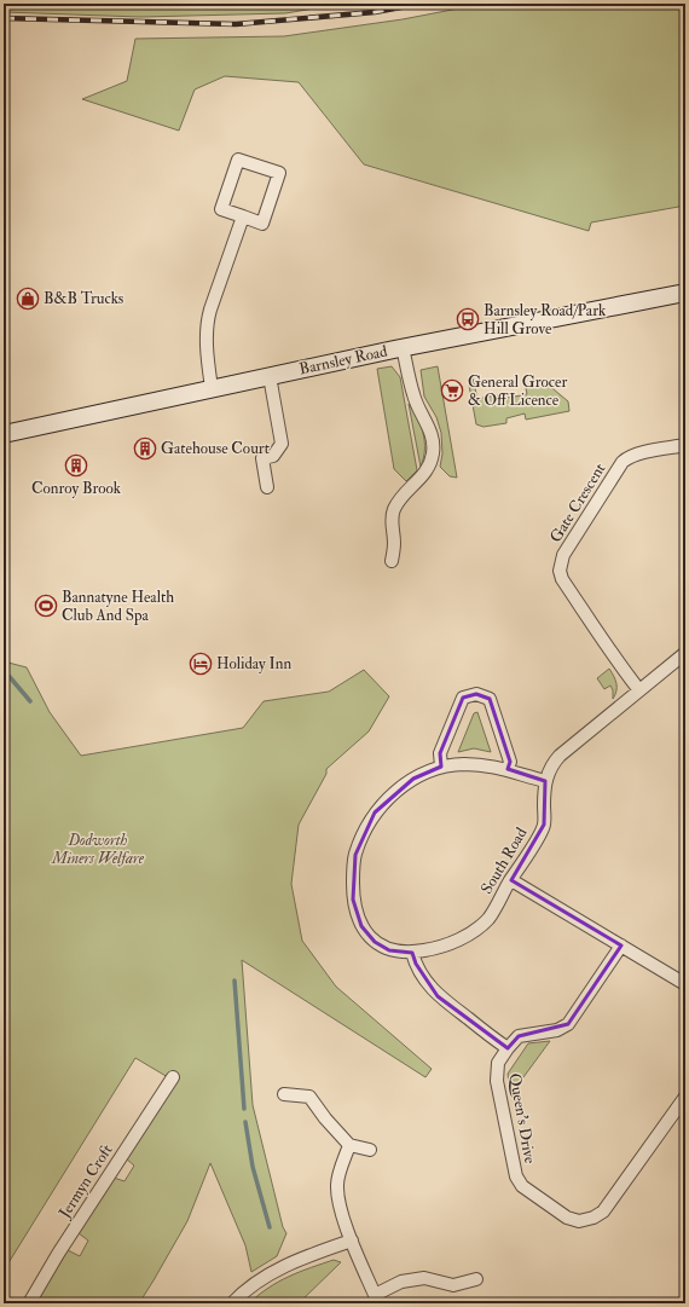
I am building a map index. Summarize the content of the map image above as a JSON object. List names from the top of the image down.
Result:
{
  "streets": {
    "main road": ["Barnsley Road"],
    "street": [
      "Gate Crescent",
      "South Road",
      "Queen's Drive",
      "Jermyn Croft"
    ]
  },
  "crossings": [
    ["Gate Crescent", "South Road"]
  ],
  "parks": ["Dodworth Miners Welfare"],
  "places": {
    "shop": ["B&B Trucks"],
    "bus stop": ["Barnsley Road/Park Hill Grove"],
    "supermarket": ["General Grocer & Off Licence"],
    "building": ["Gatehouse Court", "Conroy Brook"],
    "sports": ["Bannatyne Health Club And Spa"],
    "hotel": ["Holiday Inn"]
  }
}
